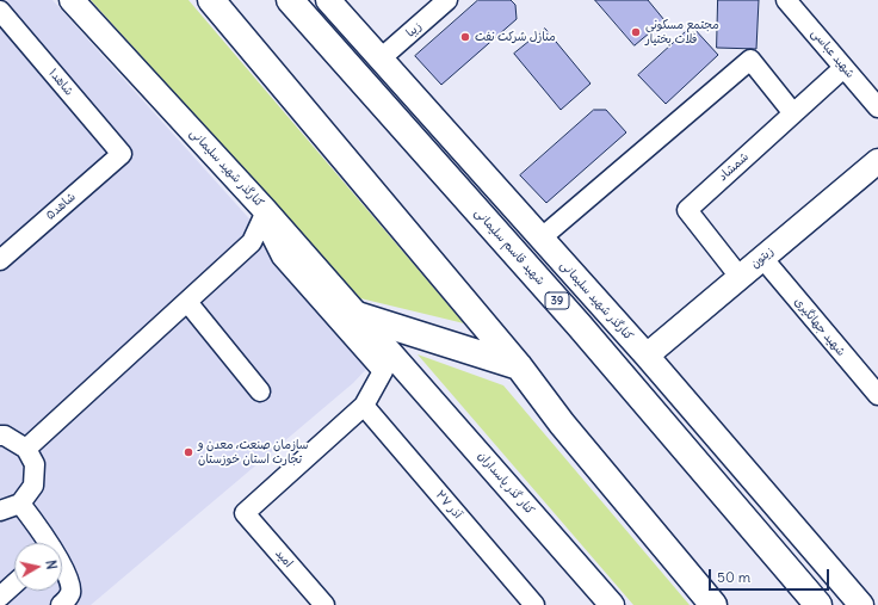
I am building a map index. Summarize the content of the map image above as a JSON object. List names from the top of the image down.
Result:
{
  "streets": {
    "highway": ["شهید قاسم سلیمانی", "39"],
    "main road": ["کنارگذر شهید سلیمانی", "زیتون", "کنار گذر پاسداران"],
    "street": [
      "زیبا",
      "شهید عباسی",
      "شاهد۱",
      "شمشاد",
      "شاهد۵",
      "شهید جهانگیری",
      "آذر ۲۷",
      "امید"
    ]
  },
  "crossings": [
    ["زیبا", "کنارگذر شهید سلیمانی"],
    ["شهید عباسی", "شمشاد"],
    ["شاهد۱", "شاهد۵"],
    ["شمشاد", "زیتون"],
    ["کنارگذر شهید سلیمانی", "زیتون"],
    ["کنارگذر شهید سلیمانی", "کنار گذر پاسداران"],
    ["زیتون", "شهید جهانگیری"],
    ["آذر ۲۷", "امید"]
  ],
  "places": ["مجتمع مسکونی فلات بختیار", "منازل شرکت نفت", "سازمان صنعت، معدن و تجارت استان خوزستان"],
  "scale_bar": "50 m",
  "north": "right"
}
